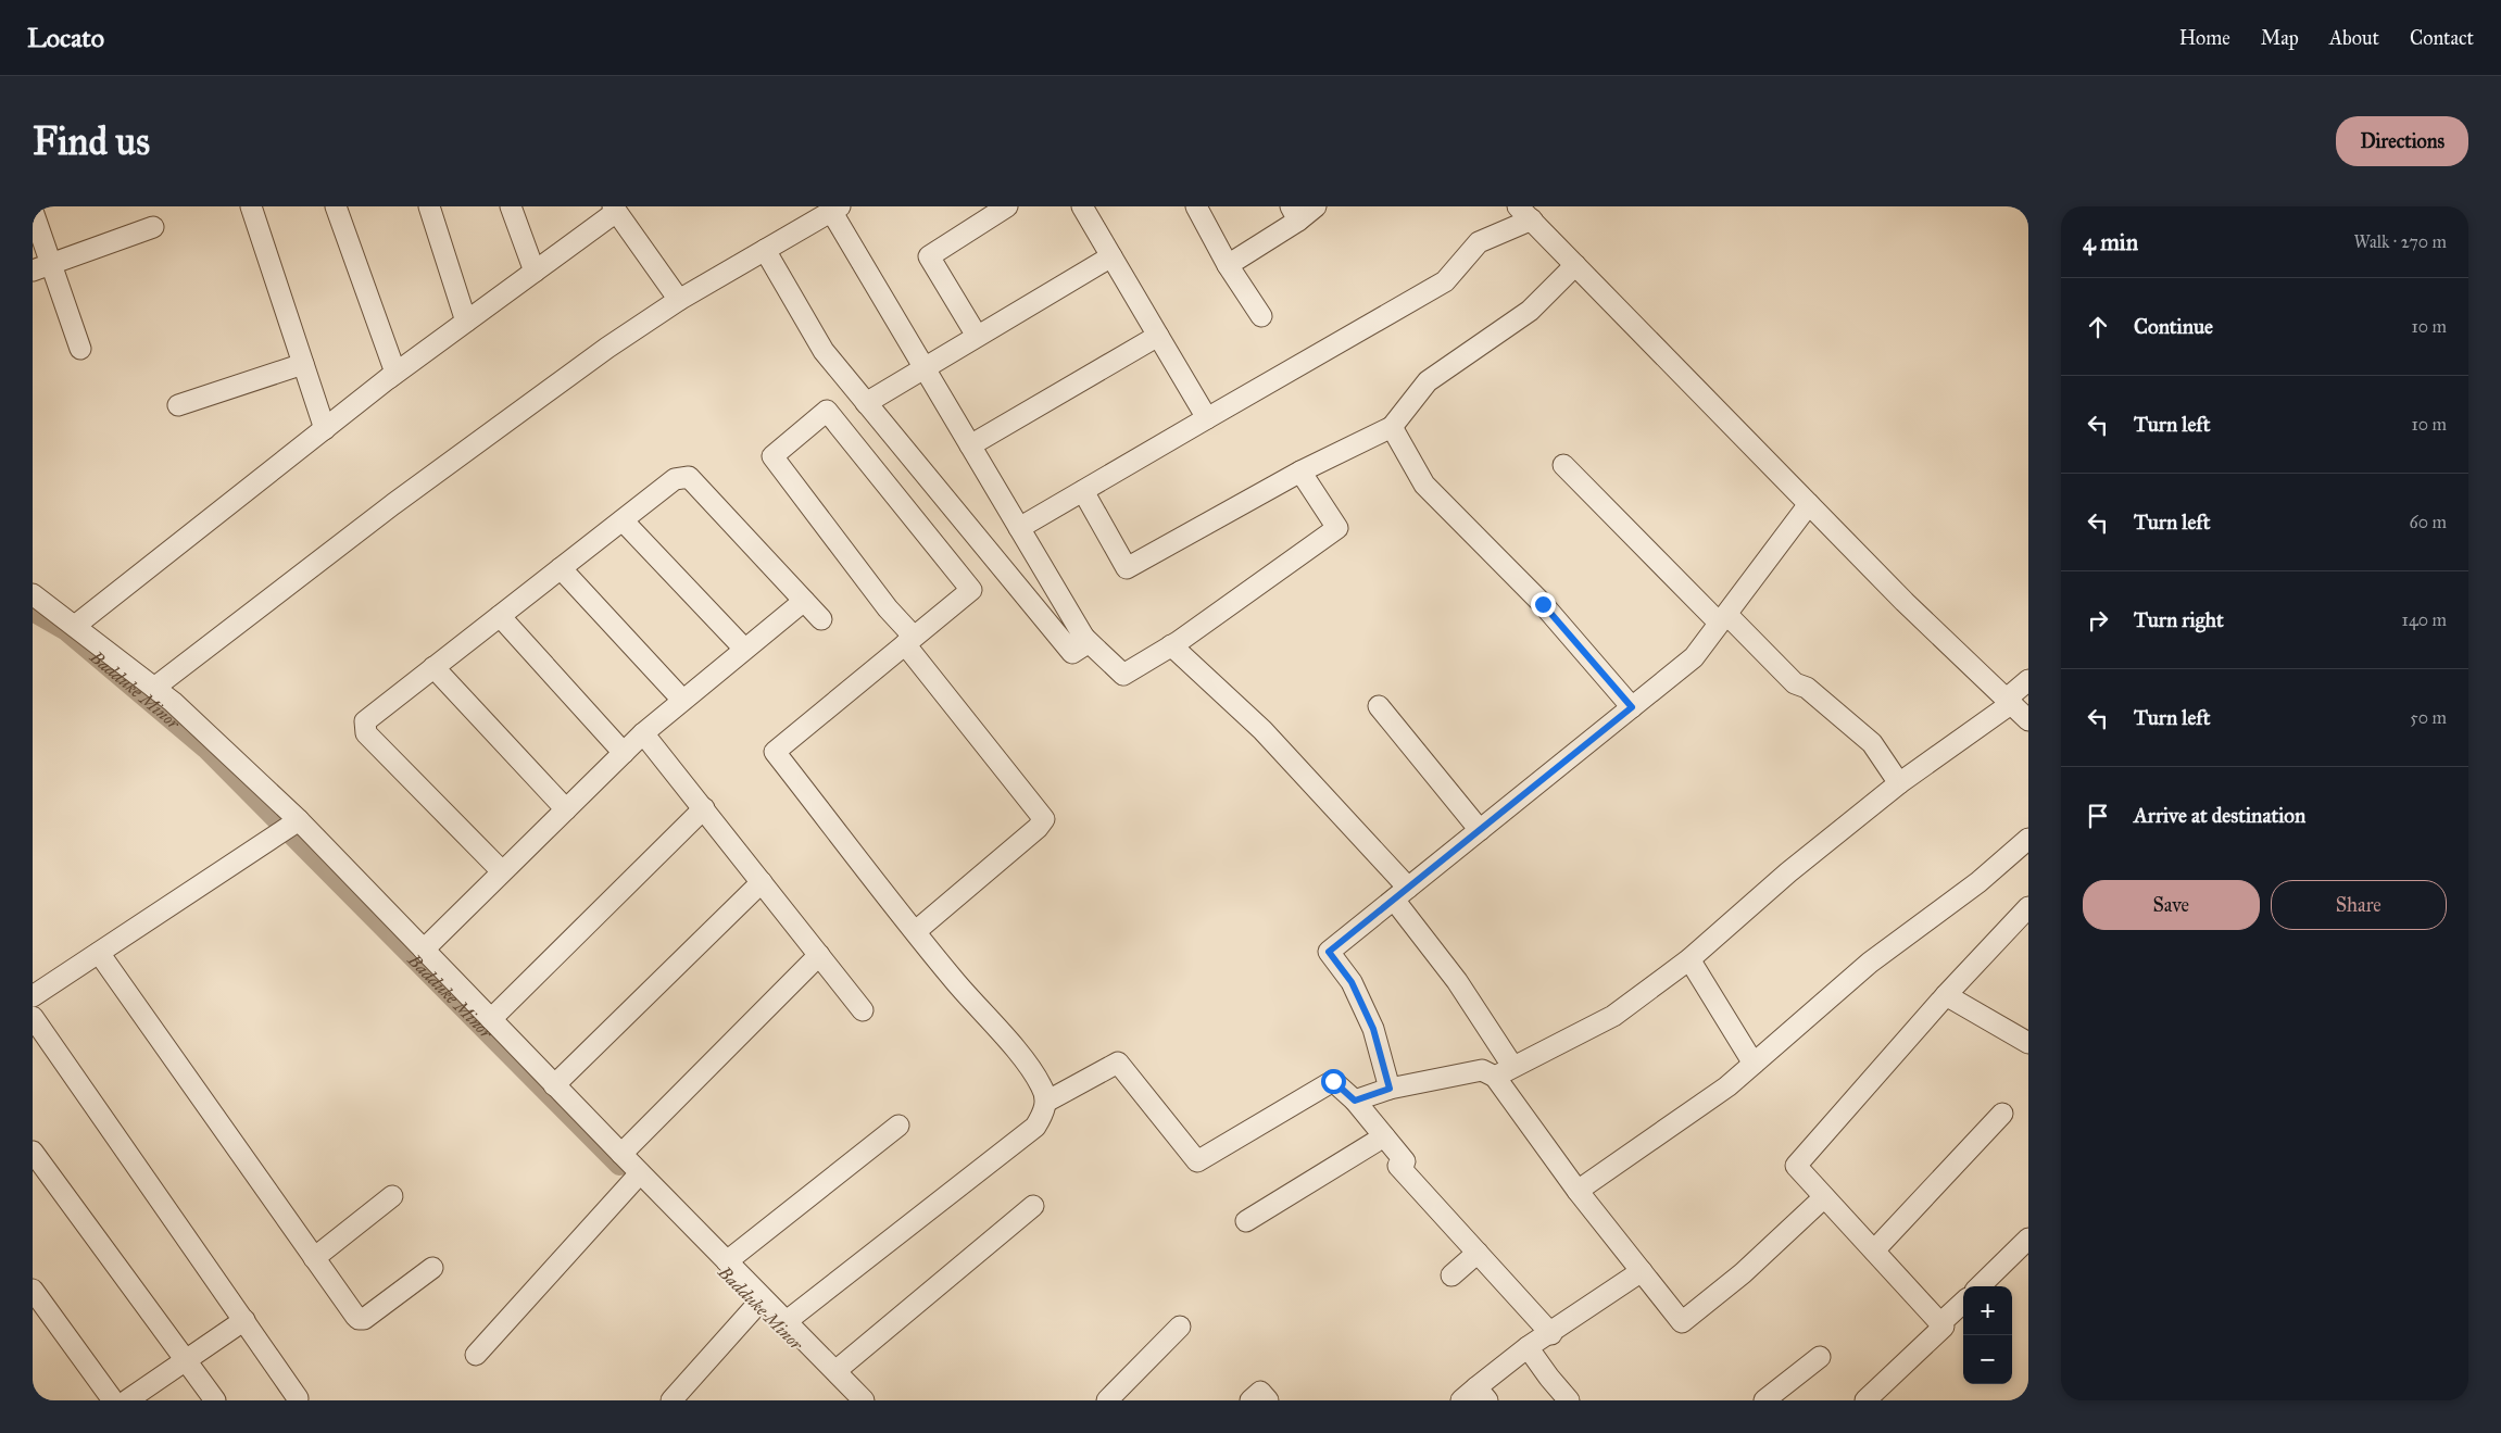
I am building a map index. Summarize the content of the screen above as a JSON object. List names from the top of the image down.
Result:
{
  "water": ["Badduke Minor"],
  "page": {
    "header": "Locato",
    "nav": [
      "Home",
      "Map",
      "About",
      "Contact"
    ],
    "buttons": [
      "Directions",
      ["Save", "Share"]
    ],
    "title": "Find us",
    "heading": ["4 min", "Walk · 270 m"],
    "list": [
      ["Continue", "10 m"],
      ["Turn left", "10 m"],
      ["Turn left", "60 m"],
      ["Turn right", "140 m"],
      ["Turn left", "50 m"],
      "Arrive at destination"
    ],
    "map_buttons": ["+", "−"]
  }
}
